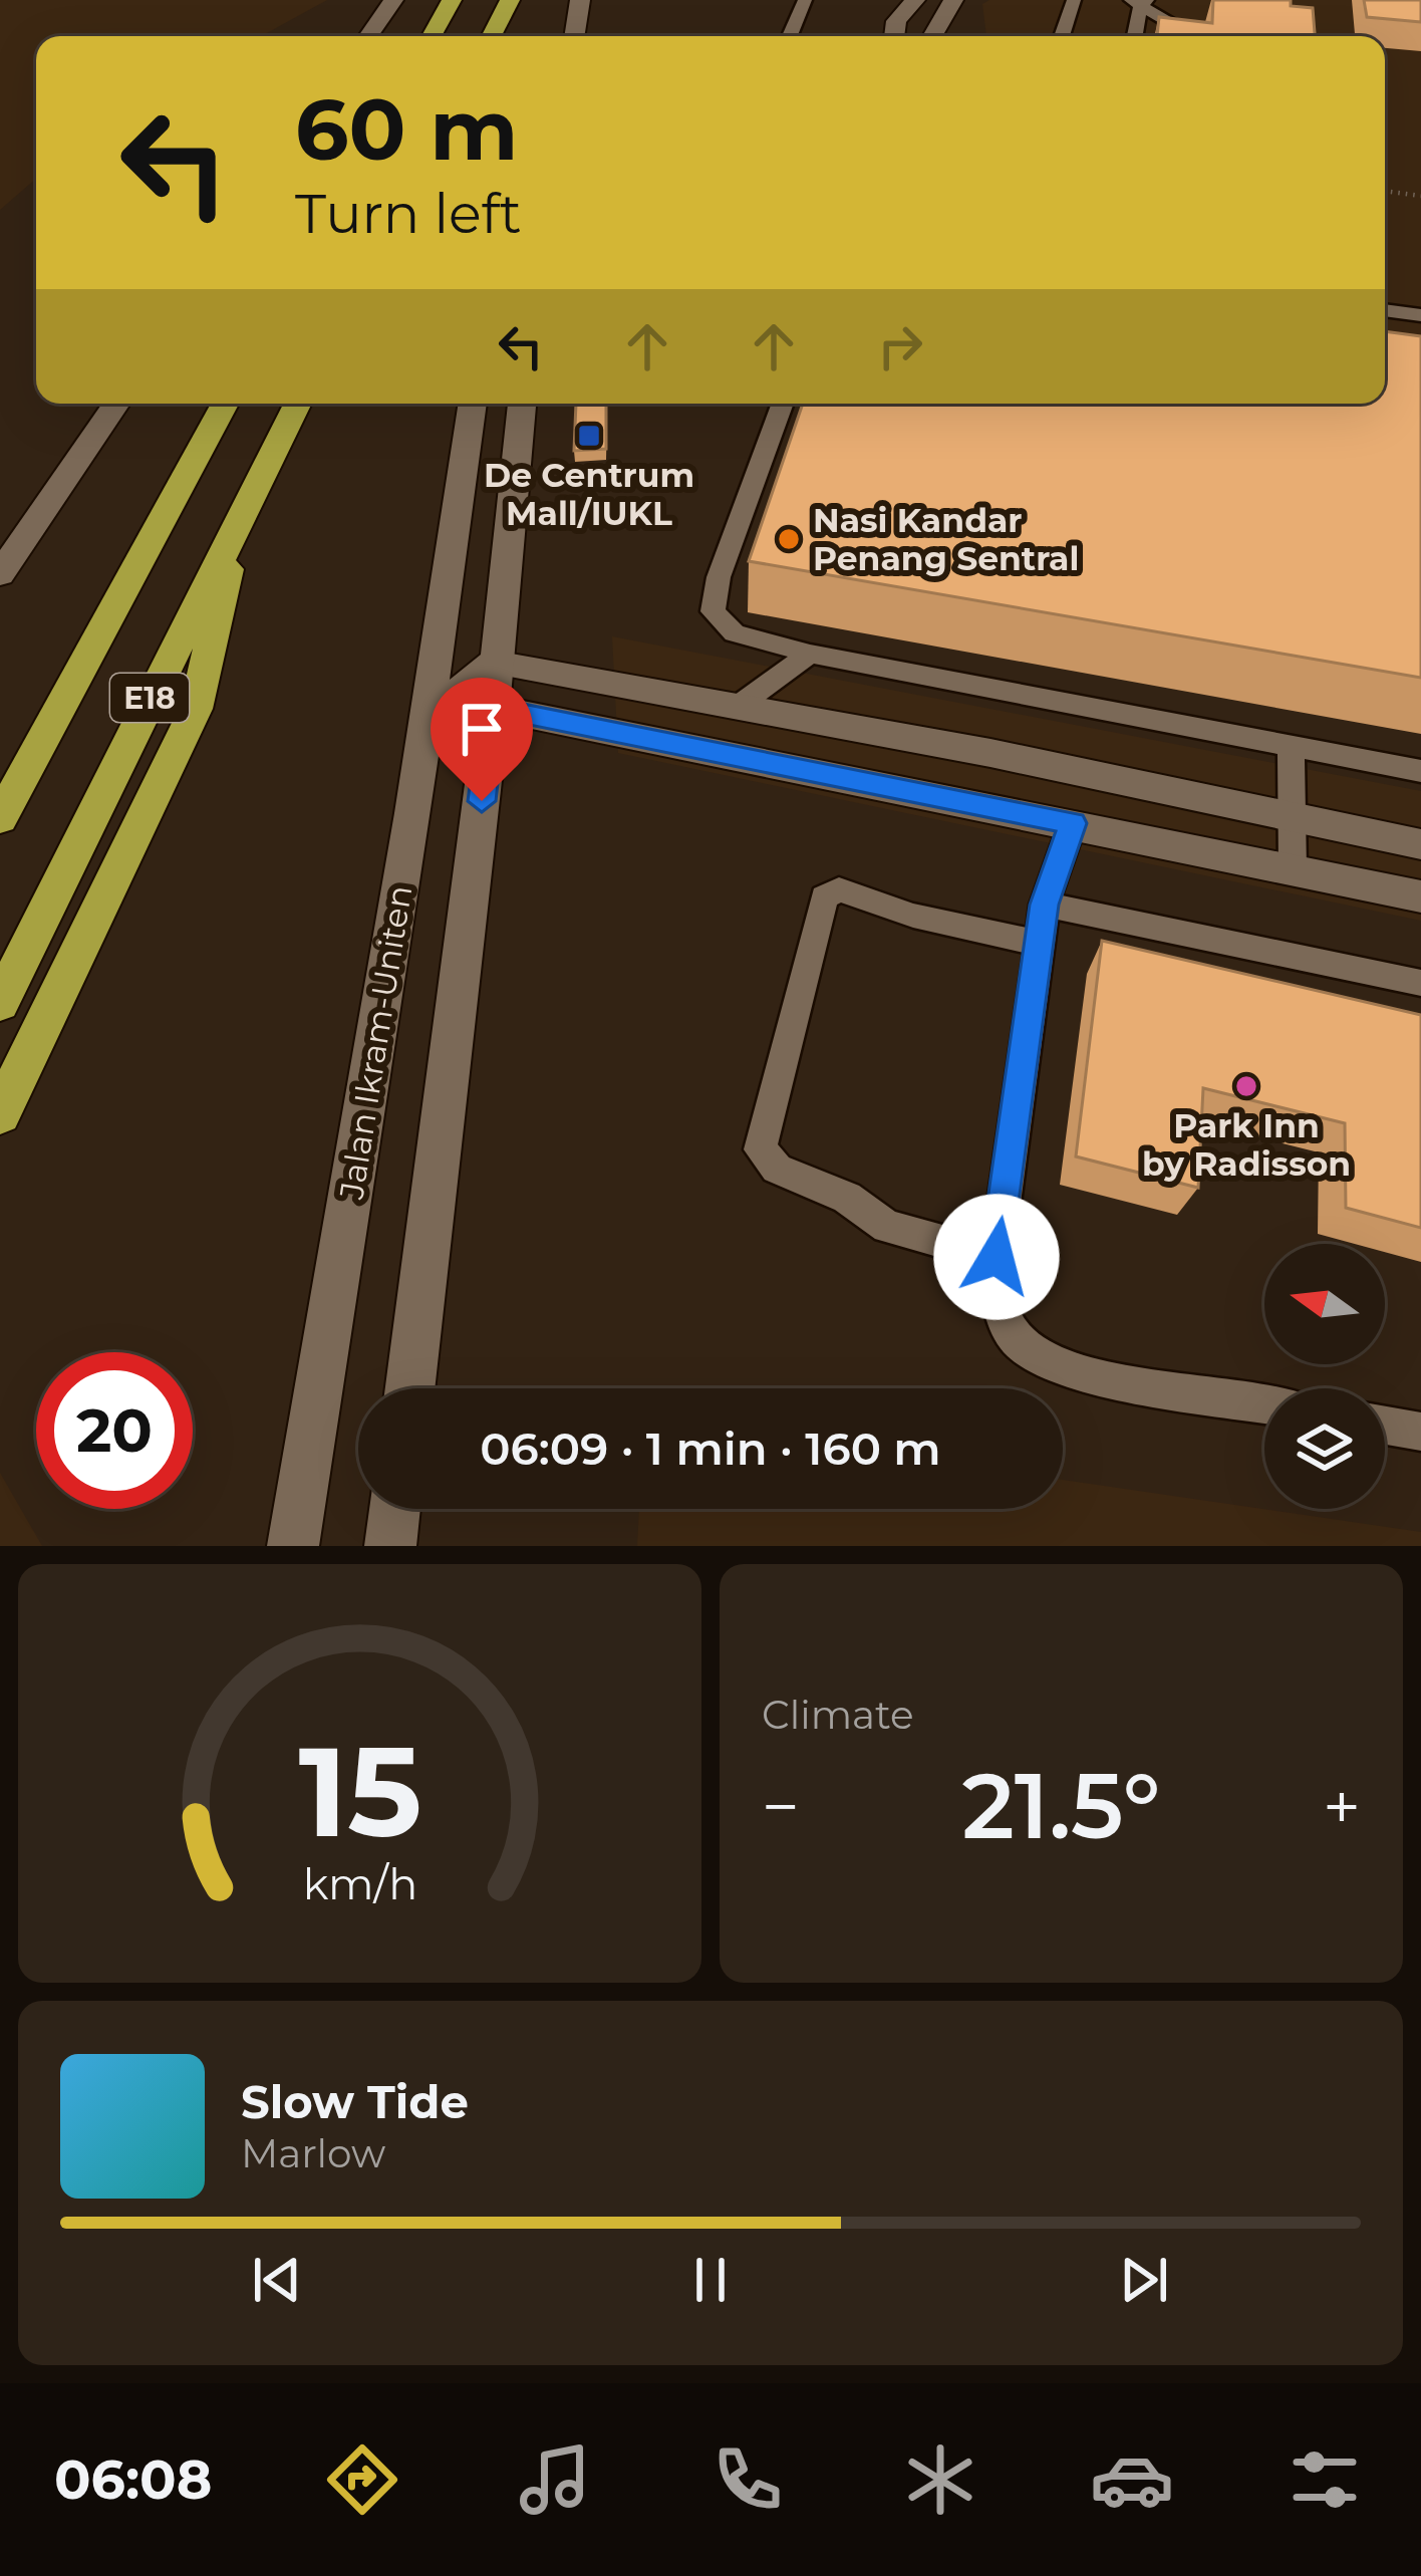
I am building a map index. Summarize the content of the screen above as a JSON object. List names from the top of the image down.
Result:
{
  "streets": {
    "highway": ["E18"],
    "main road": ["Jalan Ikram-Uniten"]
  },
  "places": {
    "transit": ["De Centrum Mall/IUKL"],
    "other": ["Nasi Kandar Penang Sentral", "Park Inn by Radisson"]
  },
  "north": "left",
  "page": {
    "turn": ["60 m", "Turn left"],
    "limit": "20",
    "trip": "06:09 · 1 min · 160 m",
    "tile": "Climate",
    "heat": ["−", "21.5°", "+"],
    "song": ["Slow Tide", "Marlow"],
    "tabs": "06:08",
    "gauge": ["15", "km/h"]
  }
}
